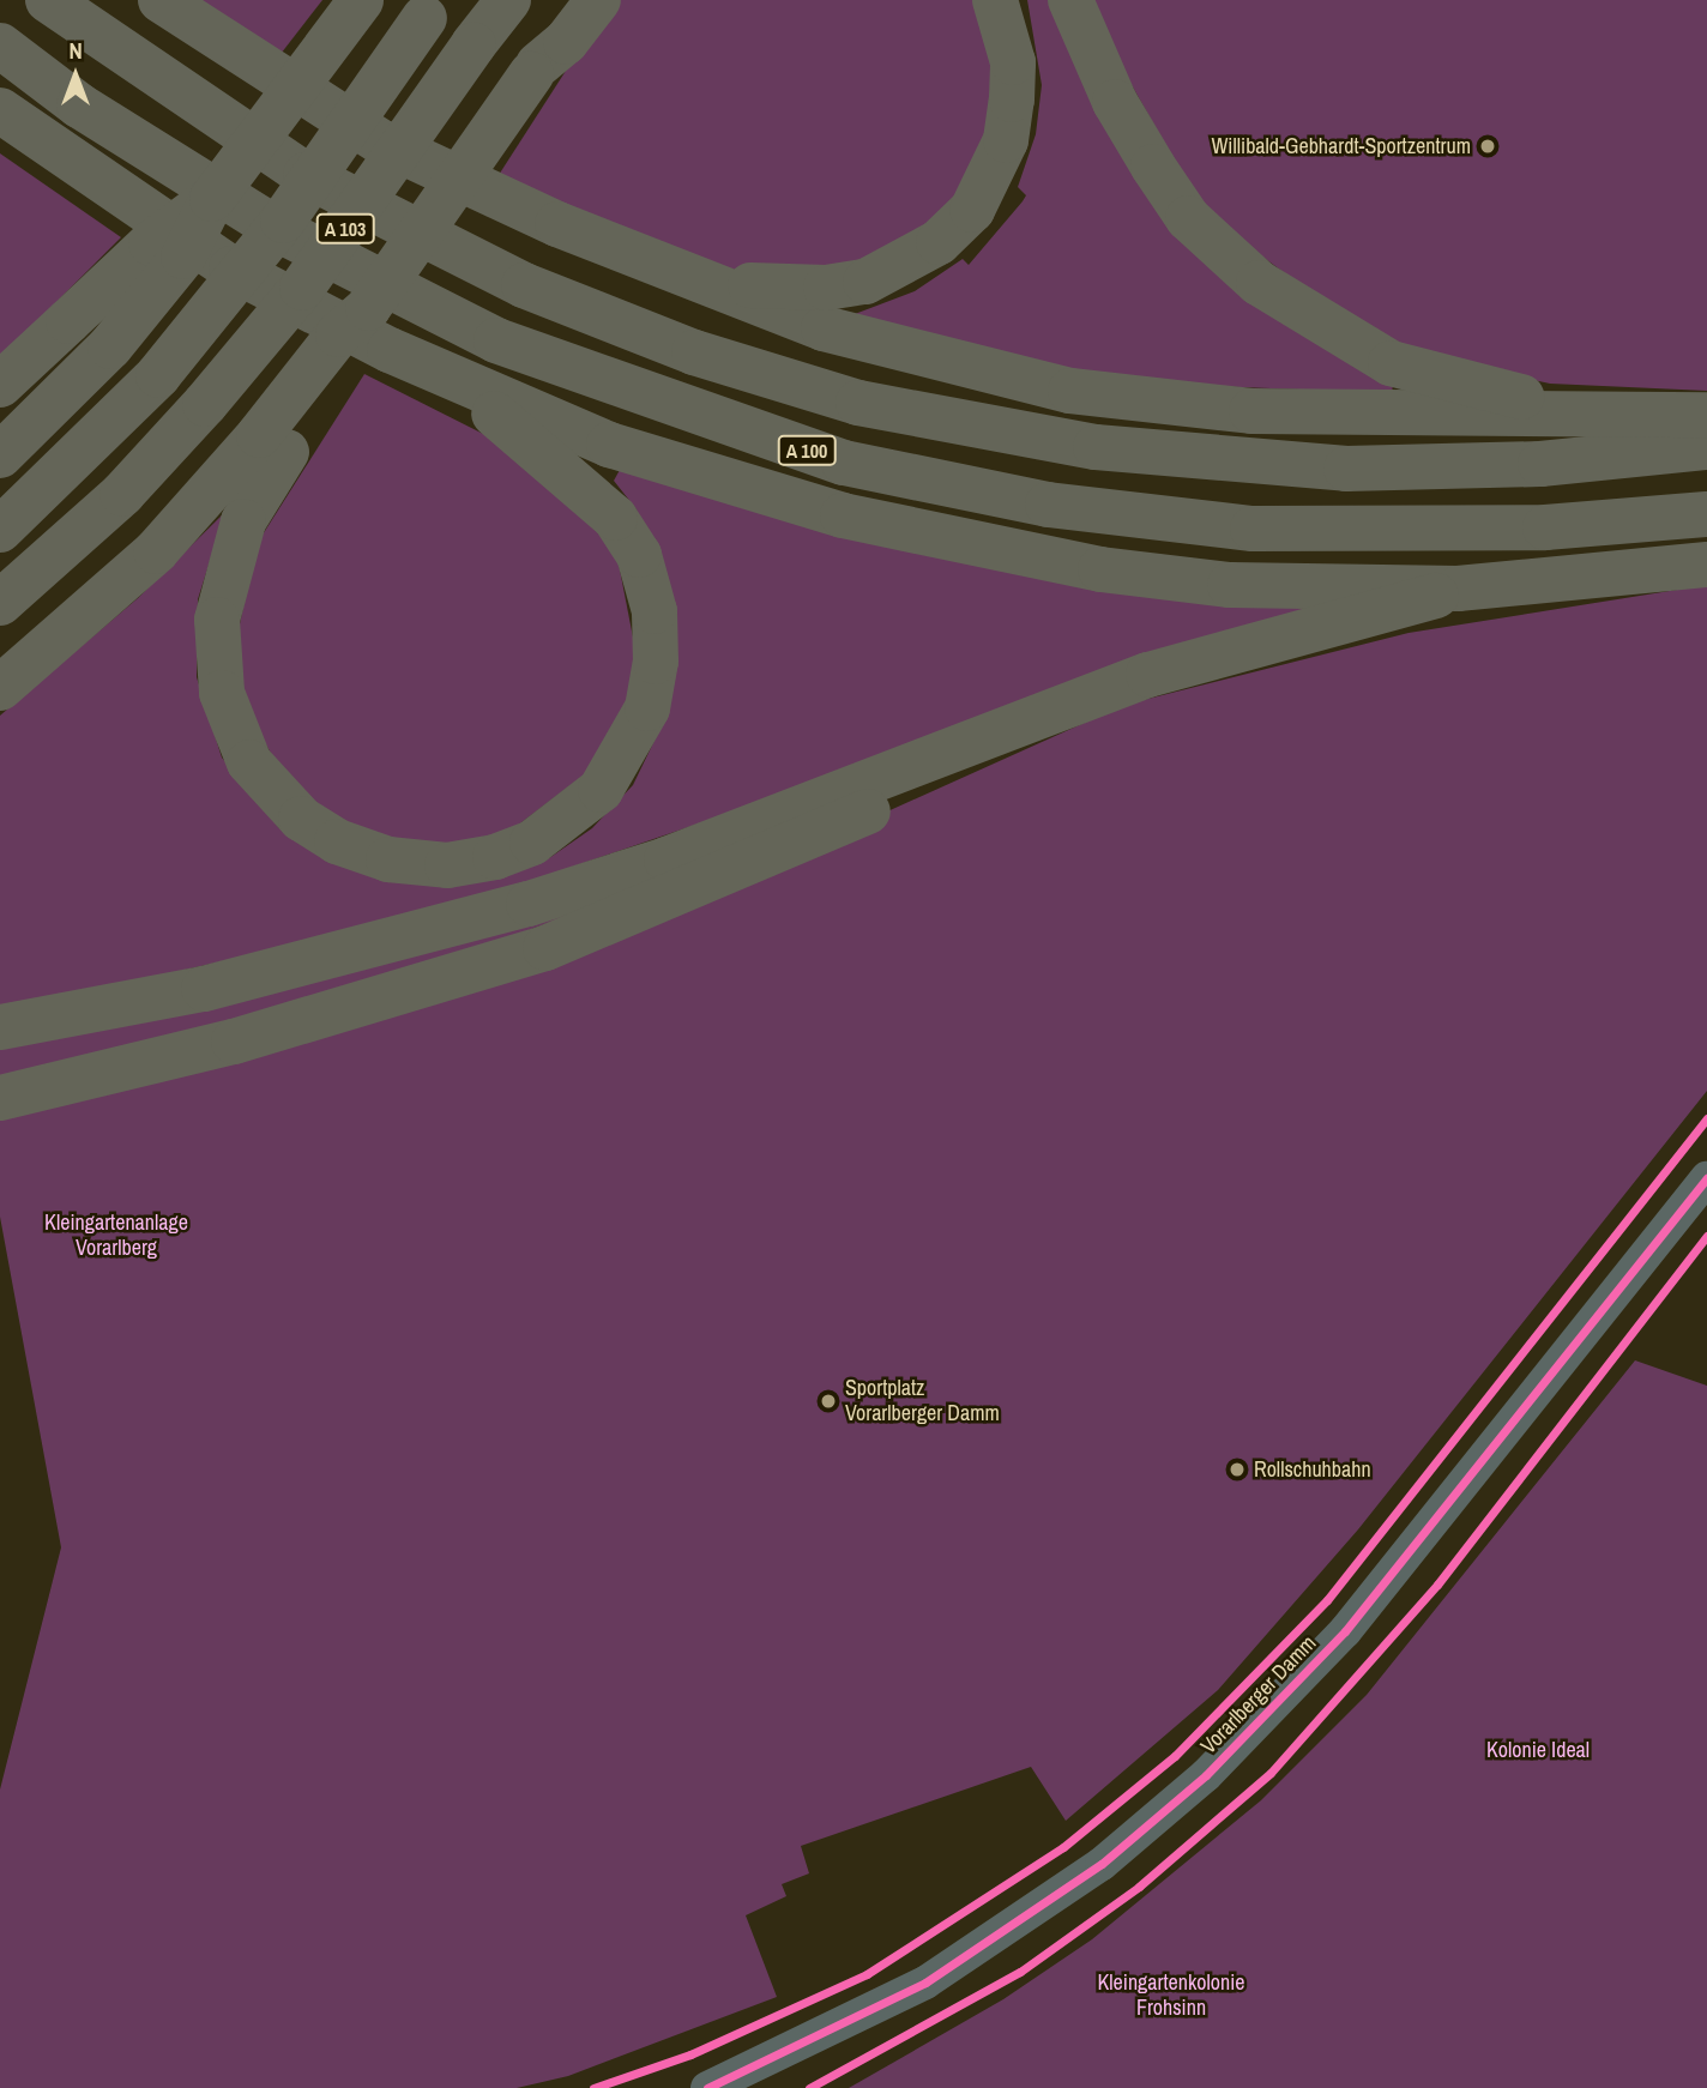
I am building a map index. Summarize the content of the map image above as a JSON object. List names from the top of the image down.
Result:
{
  "streets": {
    "highway": ["A 103", "A 100"],
    "street": ["Vorarlberger Damm"]
  },
  "parks": ["Kleingartenanlage Vorarlberg", "Kolonie Ideal", "Kleingartenkolonie Frohsinn"],
  "places": ["Willibald-Gebhardt-Sportzentrum", "Sportplatz Vorarlberger Damm", "Rollschuhbahn"],
  "north": "top"
}
